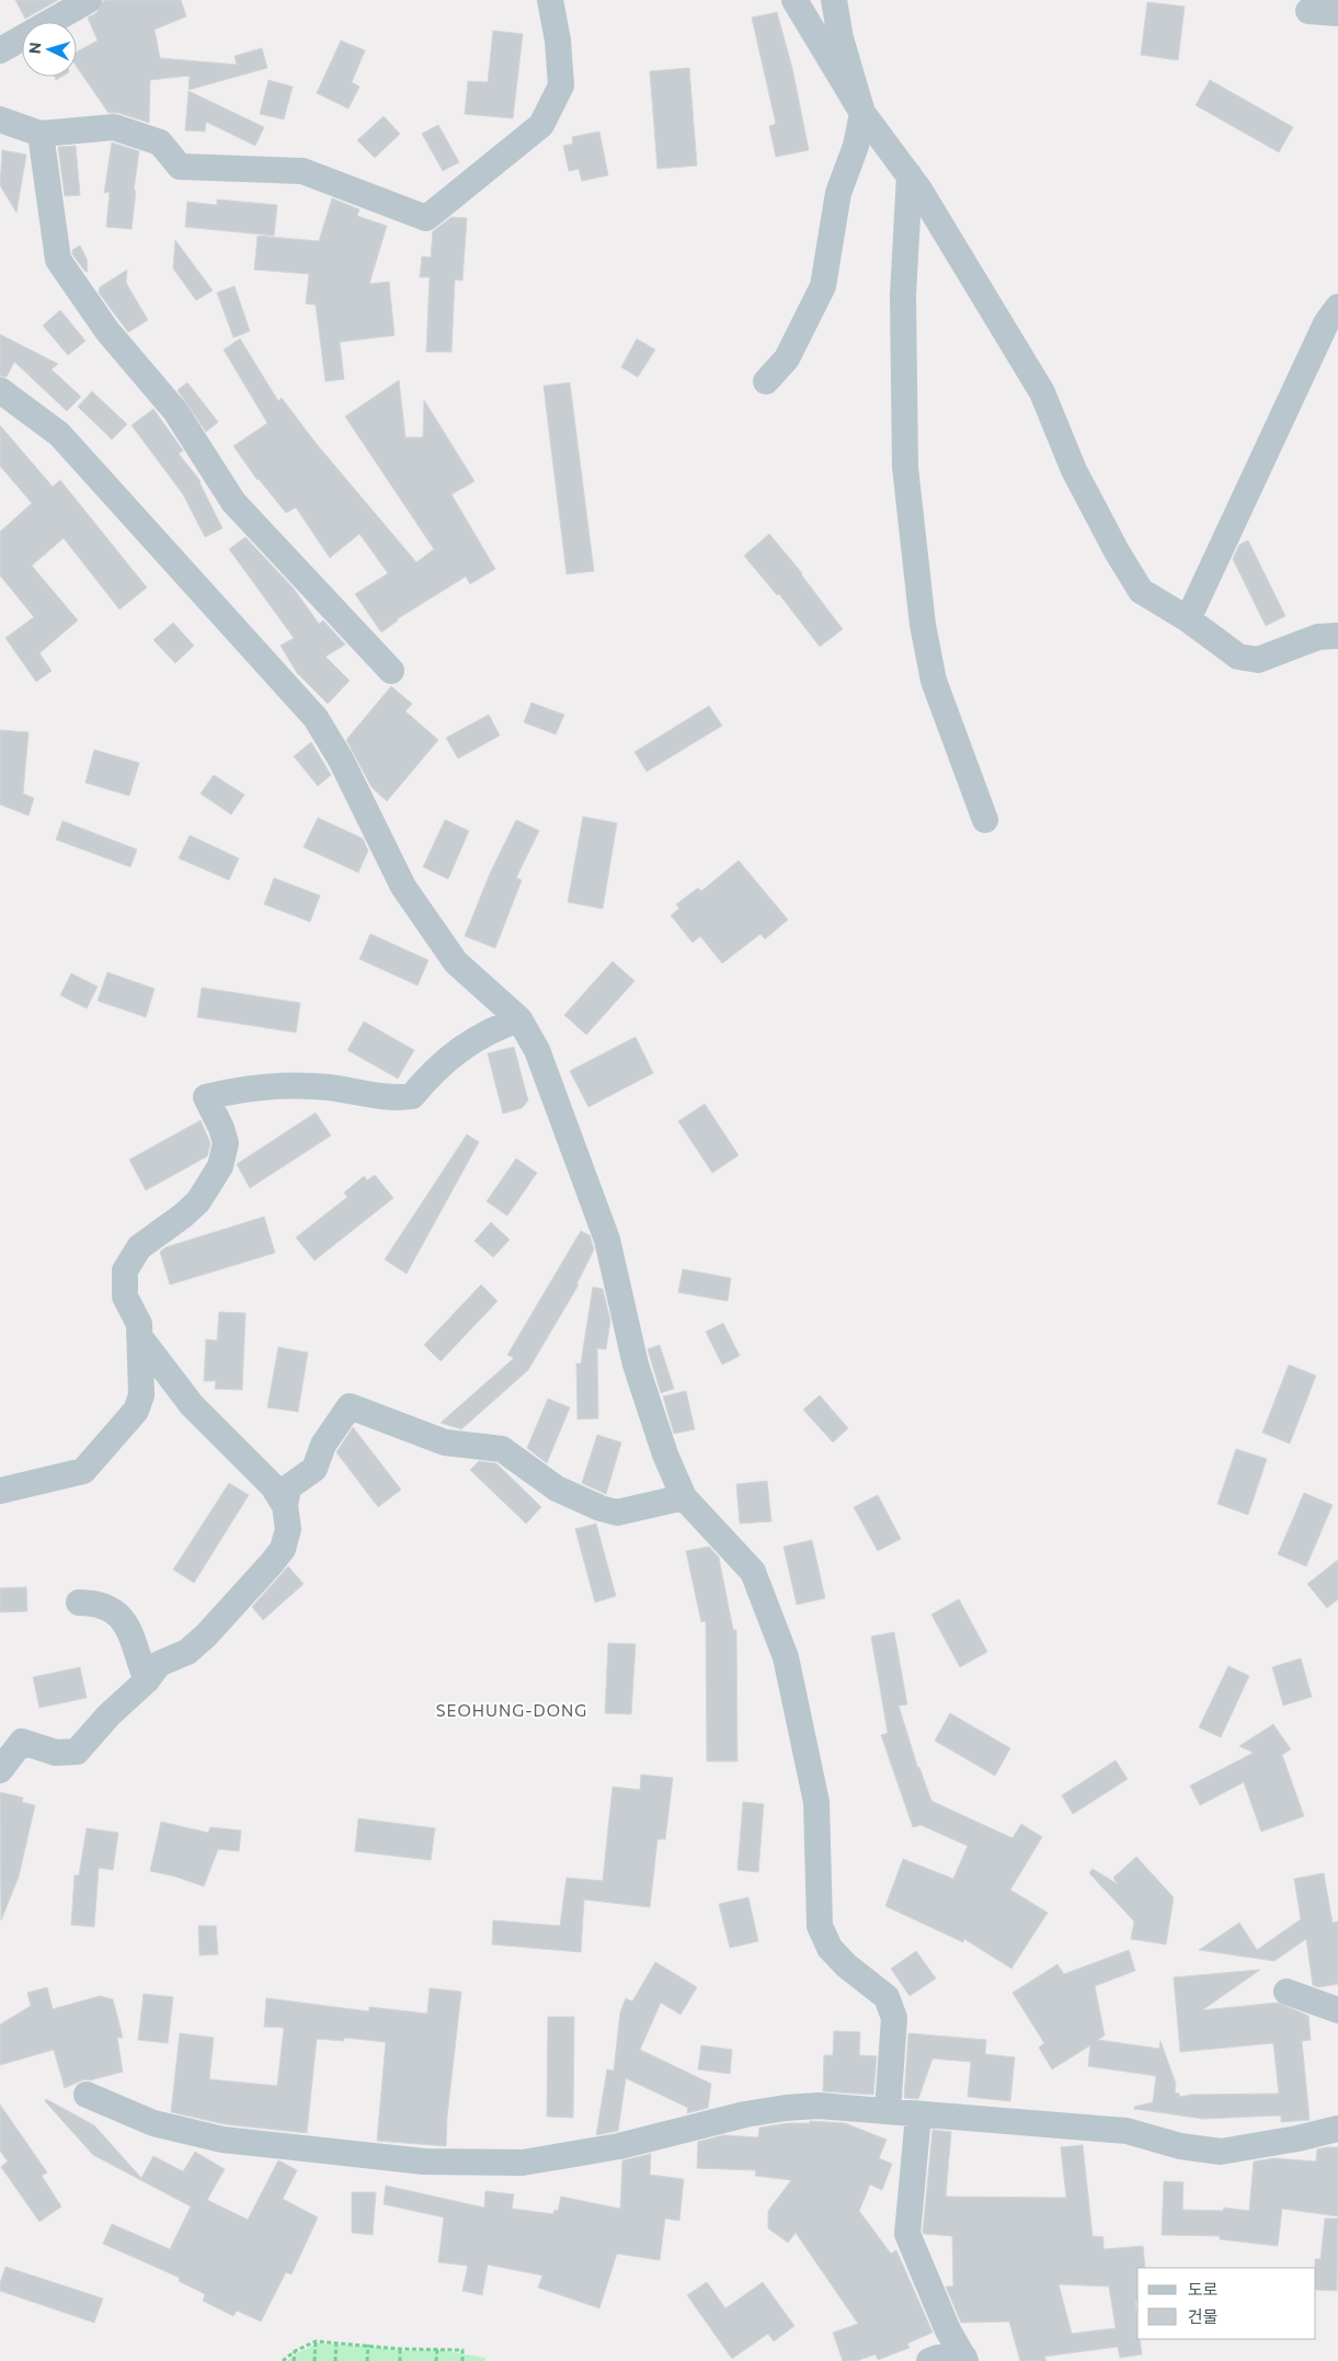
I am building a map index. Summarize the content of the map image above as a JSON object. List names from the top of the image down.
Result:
{
  "districts": ["SEOHUNG-DONG"],
  "legend": ["도로", "건물"],
  "north": "left"
}
